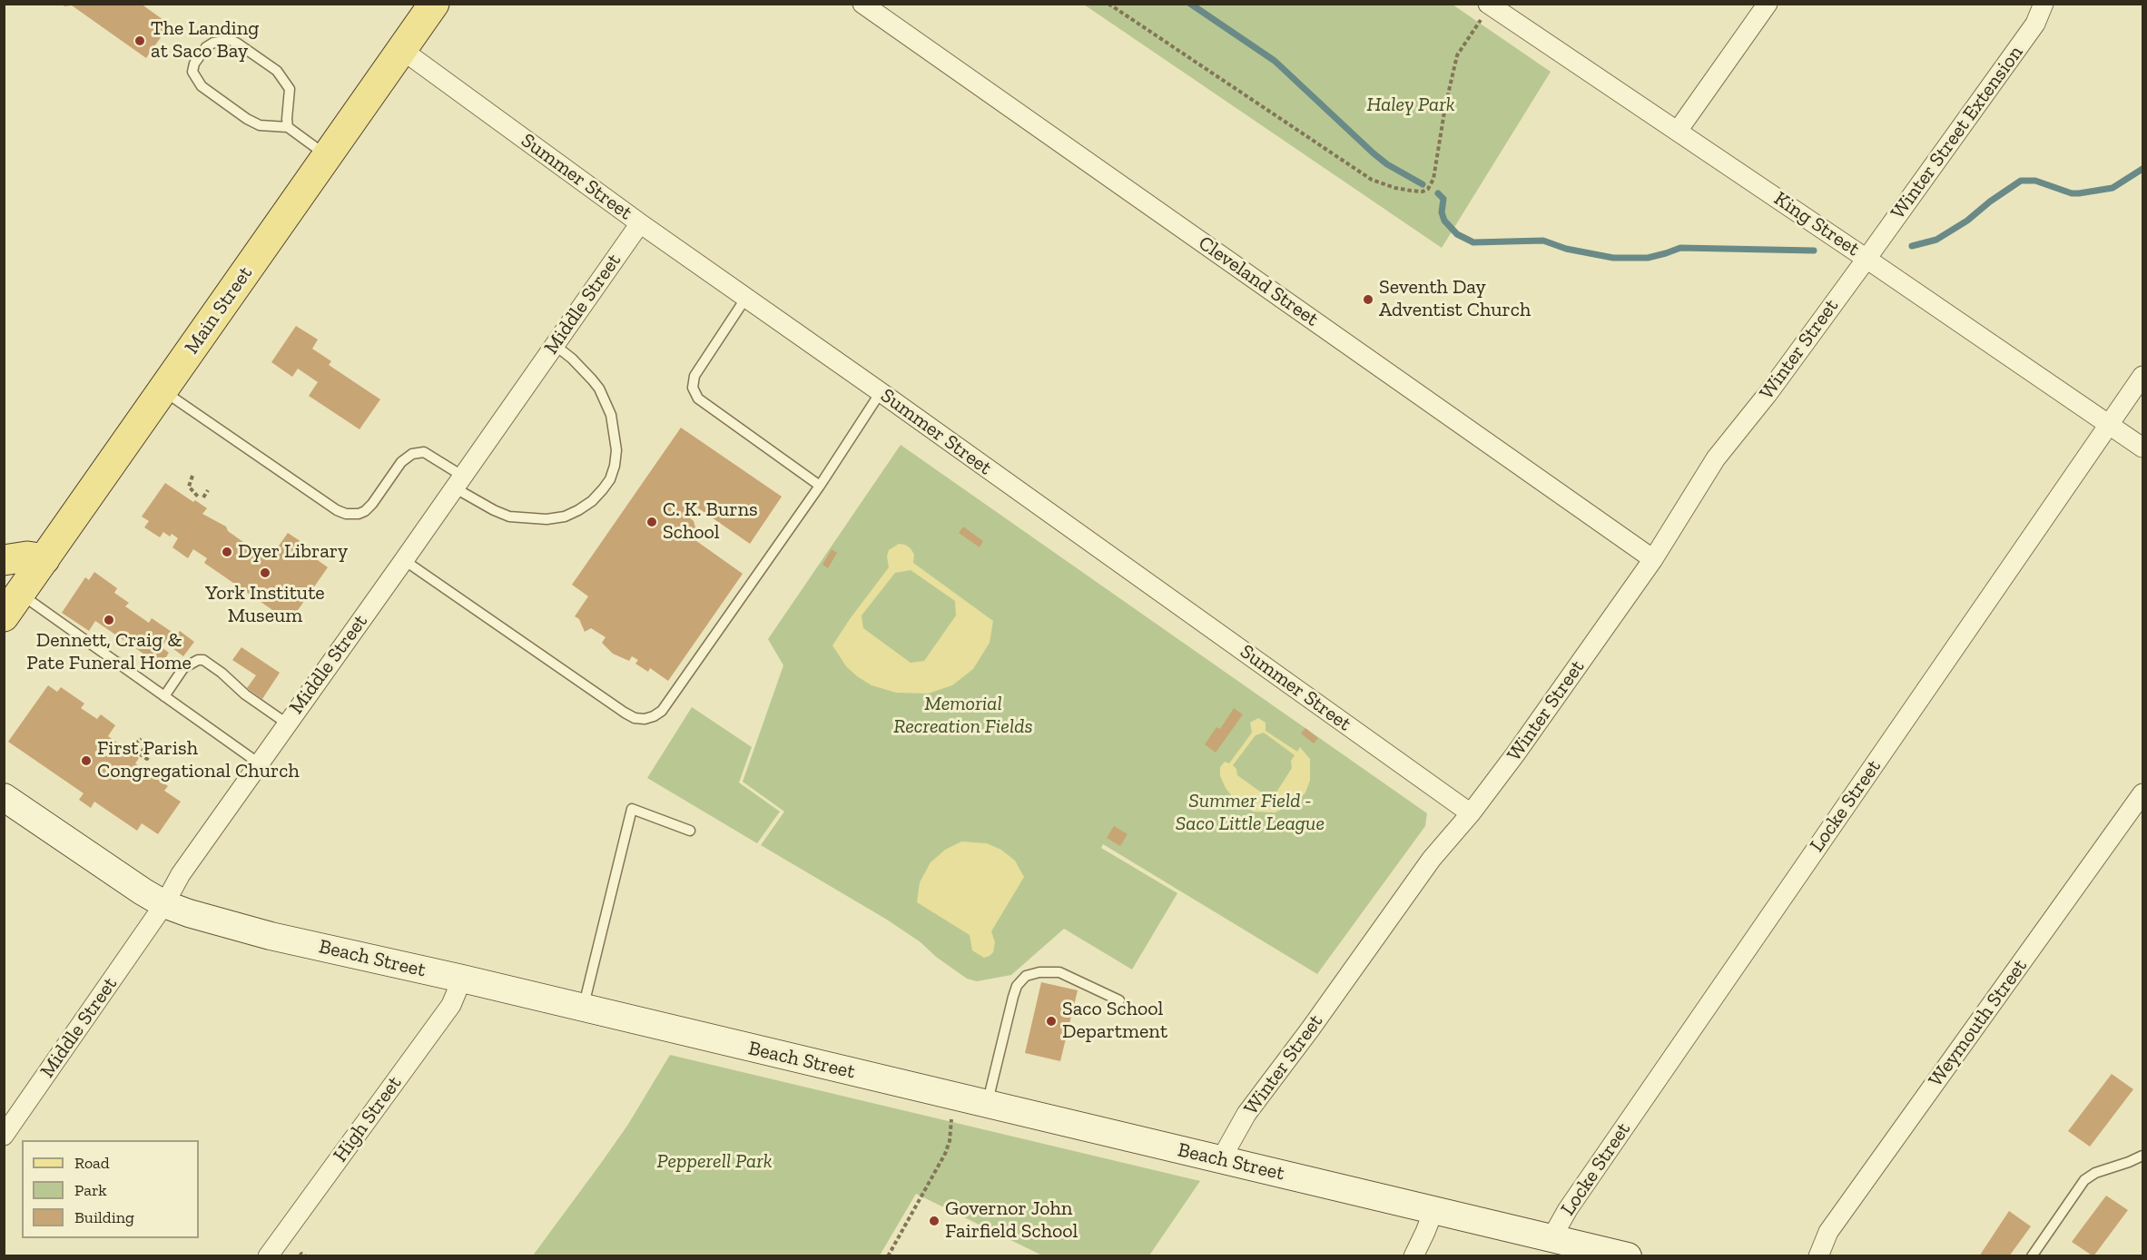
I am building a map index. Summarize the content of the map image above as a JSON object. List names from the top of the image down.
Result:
{
  "streets": {
    "main road": ["Main Street", "Beach Street"],
    "street": [
      "Winter Street Extension",
      "Summer Street",
      "King Street",
      "Cleveland Street",
      "Middle Street",
      "Winter Street",
      "Locke Street",
      "Weymouth Street",
      "High Street"
    ]
  },
  "crossings": [
    ["Winter Street Extension", "King Street"],
    ["Winter Street Extension", "Winter Street"],
    ["Summer Street", "Middle Street"],
    ["Summer Street", "Main Street"],
    ["Summer Street", "Winter Street"],
    ["King Street", "Winter Street"],
    ["King Street", "Locke Street"],
    ["Cleveland Street", "Winter Street"],
    ["Middle Street", "Beach Street"],
    ["Winter Street", "Beach Street"],
    ["Locke Street", "Beach Street"],
    ["Beach Street", "High Street"]
  ],
  "parks": [
    "Haley Park",
    "Memorial Recreation Fields",
    "Summer Field - Saco Little League",
    "Pepperell Park"
  ],
  "places": [
    "The Landing at Saco Bay",
    "Seventh Day Adventist Church",
    "C. K. Burns School",
    "Dyer Library",
    "York Institute Museum",
    "Dennett, Craig & Pate Funeral Home",
    "First Parish Congregational Church",
    "Saco School Department",
    "Governor John Fairfield School"
  ],
  "legend": ["Road", "Park", "Building"]
}
